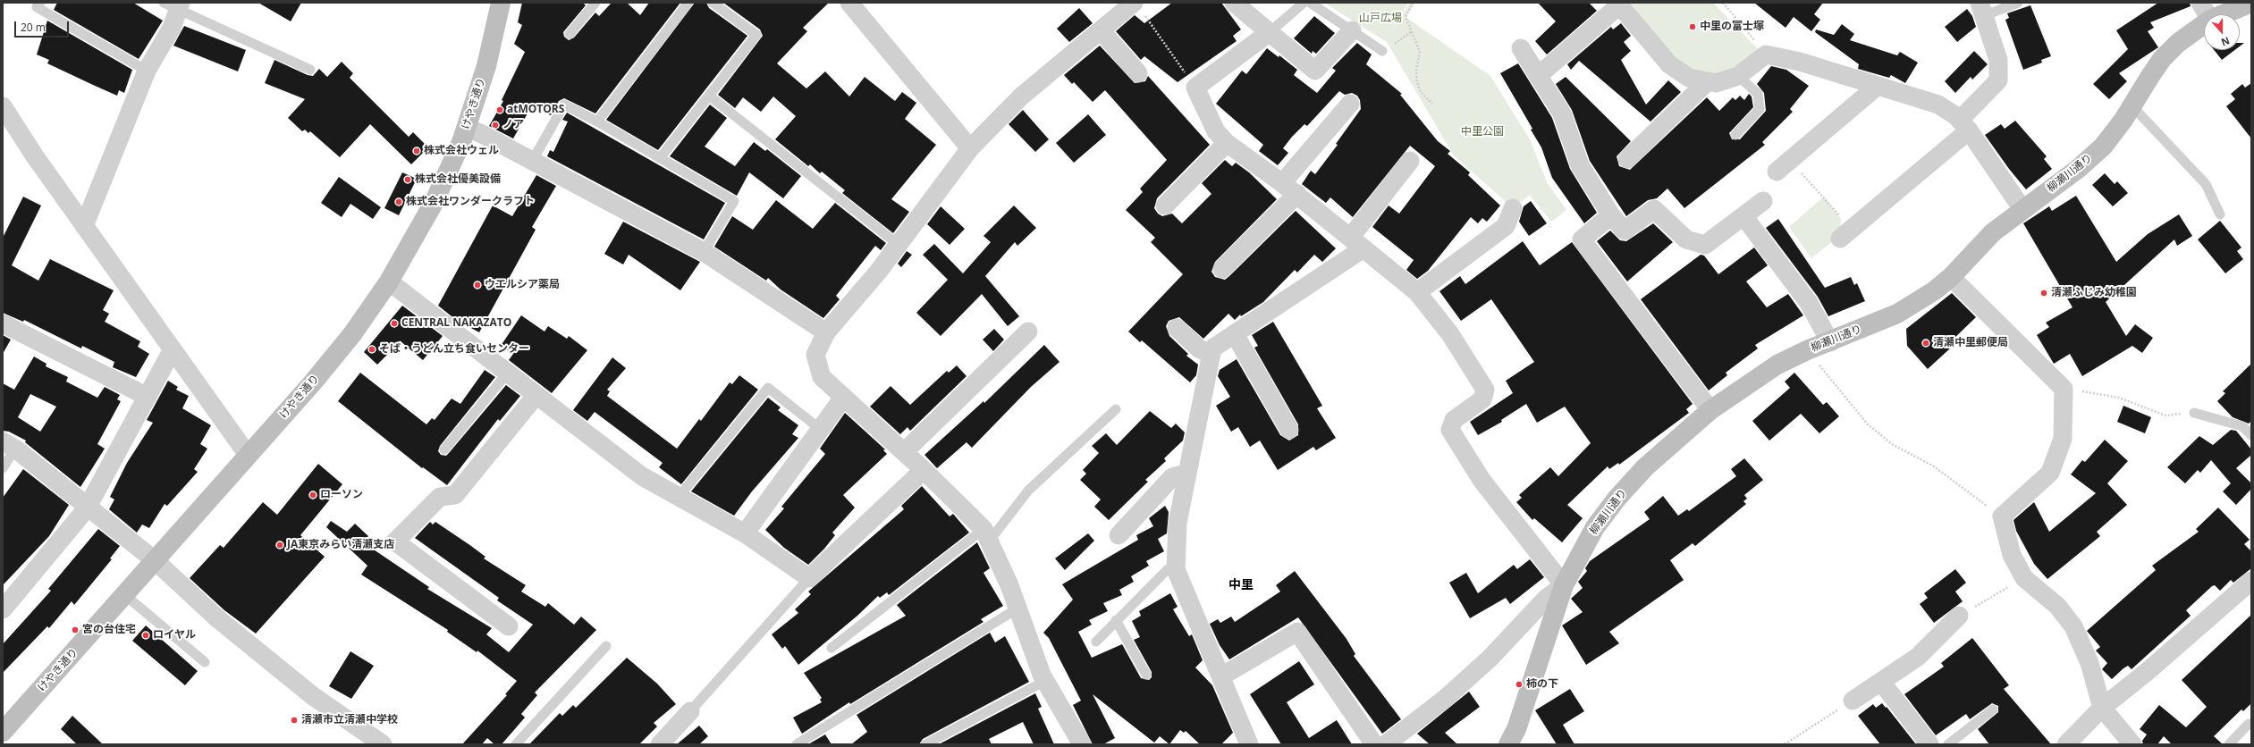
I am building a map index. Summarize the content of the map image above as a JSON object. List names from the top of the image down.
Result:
{
  "streets": {
    "street": ["けやき通り", "柳瀬川通り"]
  },
  "districts": ["中里"],
  "parks": ["山戸広場", "中里公園"],
  "places": [
    "中里の富士塚",
    "atMOTORS",
    "ノア",
    "株式会社ウェル",
    "株式会社優美設備",
    "株式会社ワンダークラフト",
    "ウエルシア薬局",
    "清瀬ふじみ幼稚園",
    "CENTRAL NAKAZATO",
    "清瀬中里郵便局",
    "そば・うどん立ち食いセンター",
    "ローソン",
    "JA東京みらい清瀬支店",
    "宮の台住宅",
    "ロイヤル",
    "柿の下",
    "清瀬市立清瀬中学校"
  ],
  "scale_bar": "20 m",
  "north": "bottom"
}
